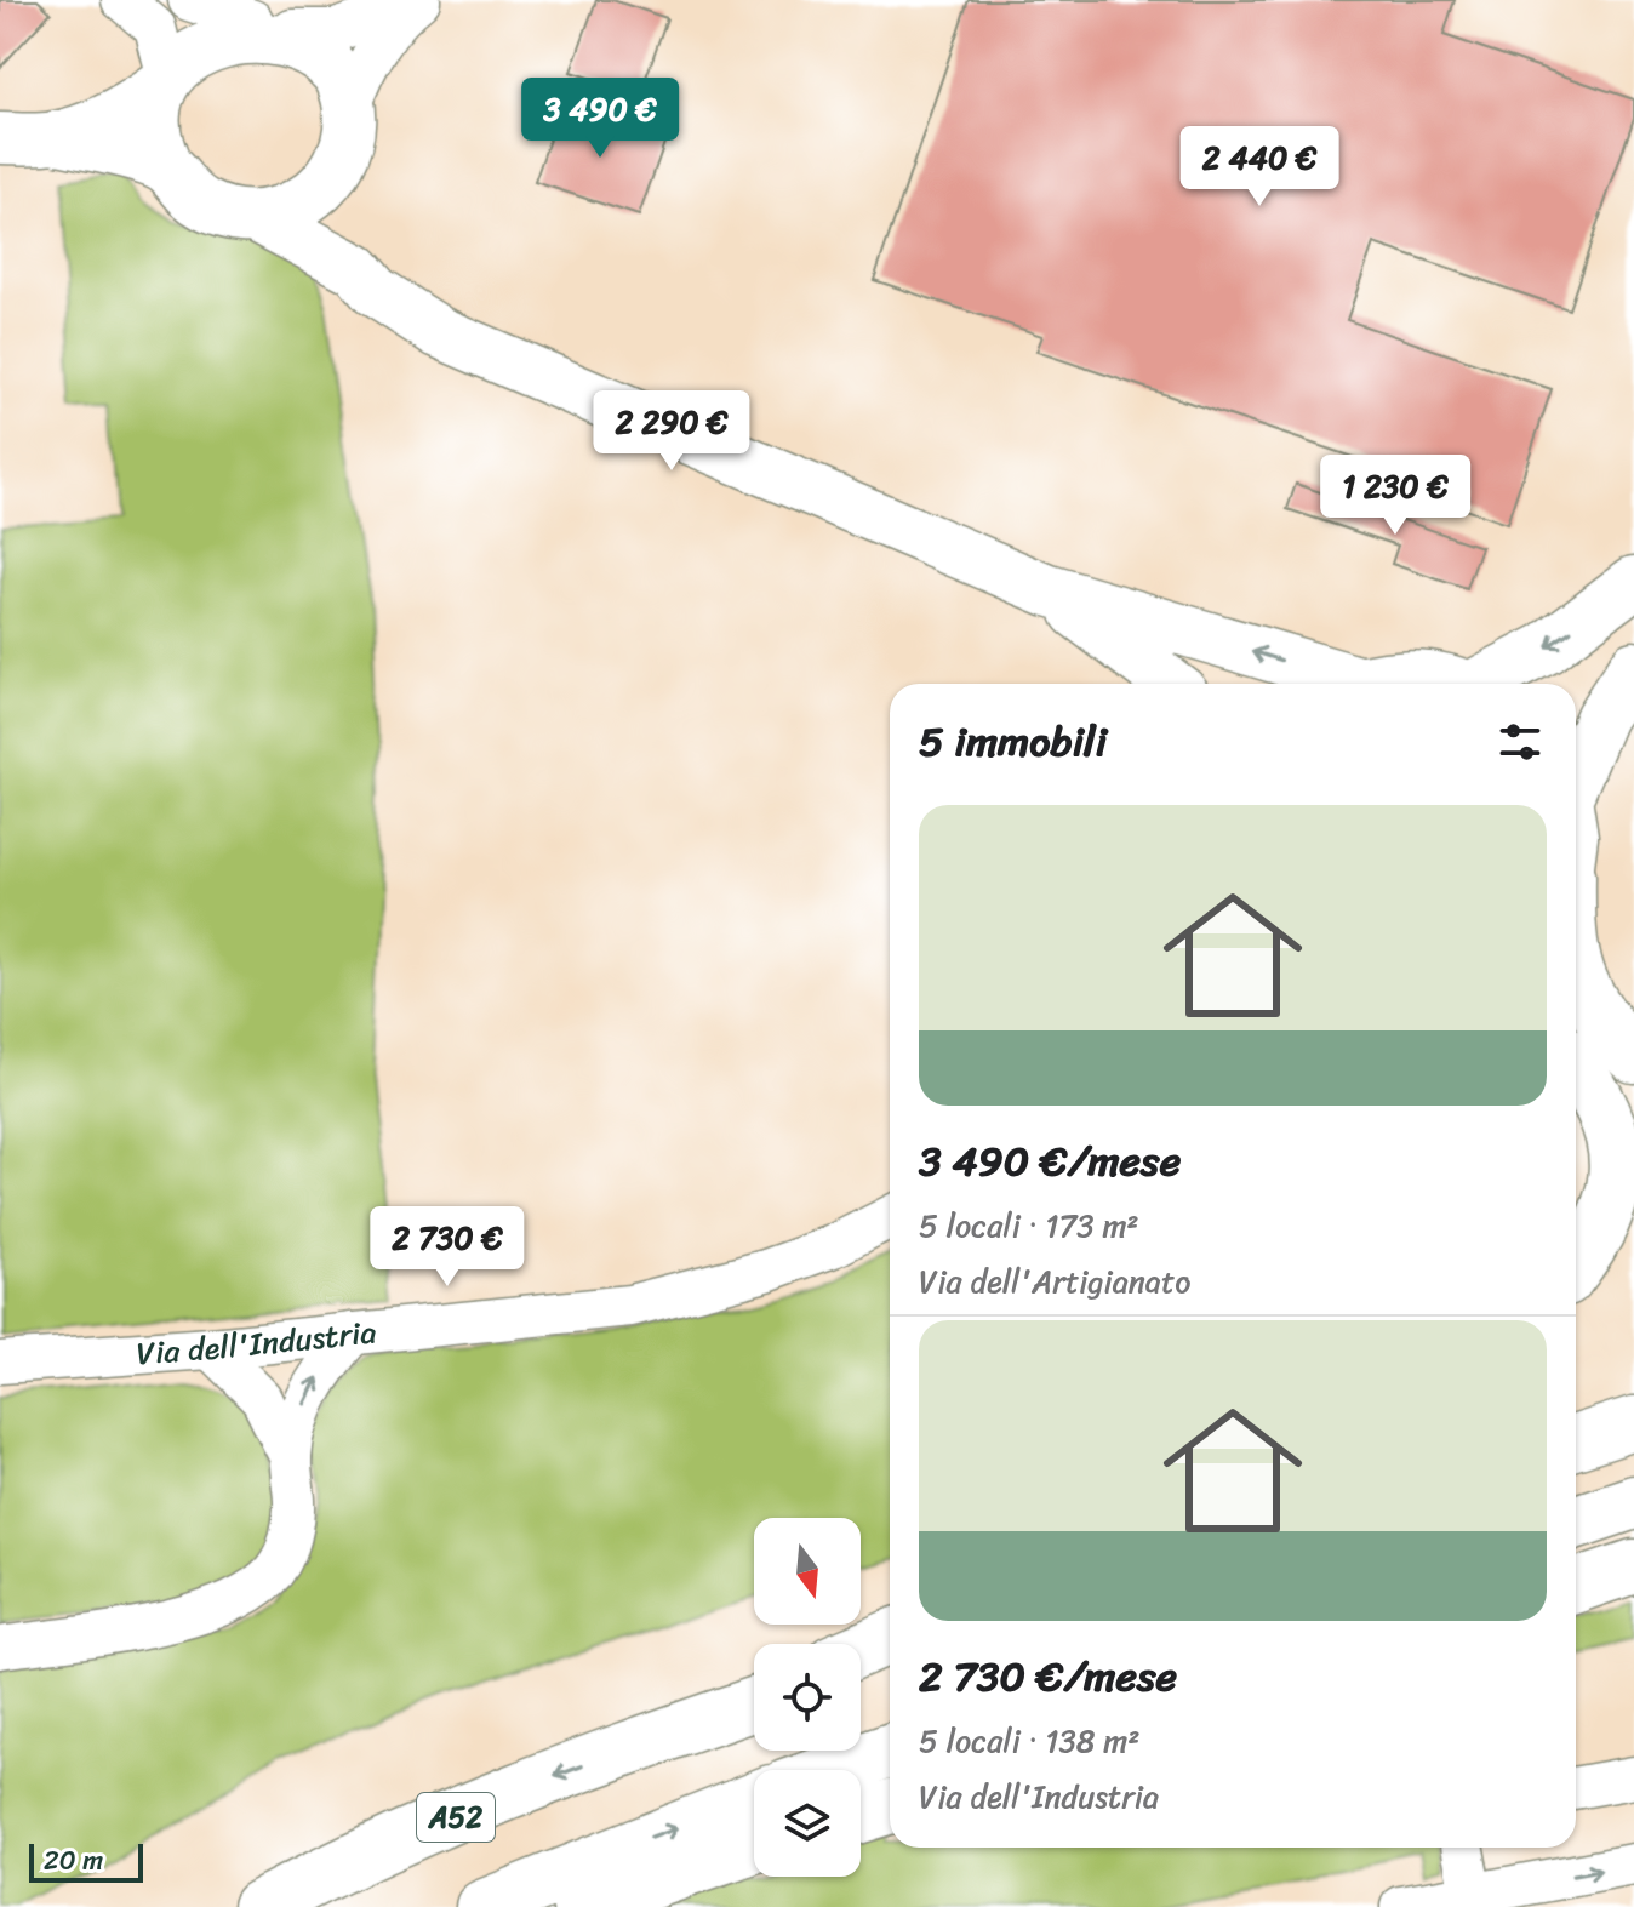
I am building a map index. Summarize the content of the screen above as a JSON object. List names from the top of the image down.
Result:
{
  "streets": {
    "highway": ["A52"],
    "street": ["Via dell'Industria"]
  },
  "scale_bar": "20 m",
  "north": "bottom",
  "page": {
    "price": [
      "3 490 €",
      "2 440 €",
      "2 290 €",
      "1 230 €",
      "2 730 €"
    ],
    "heading": "5 immobili",
    "list": [
      {
        "name": "3 490 €/mese",
        "note": "5 locali · 173 m² · Via dell'Artigianato"
      },
      {
        "name": "2 730 €/mese",
        "note": "5 locali · 138 m² · Via dell'Industria"
      }
    ],
    "scale": "20 m"
  }
}
